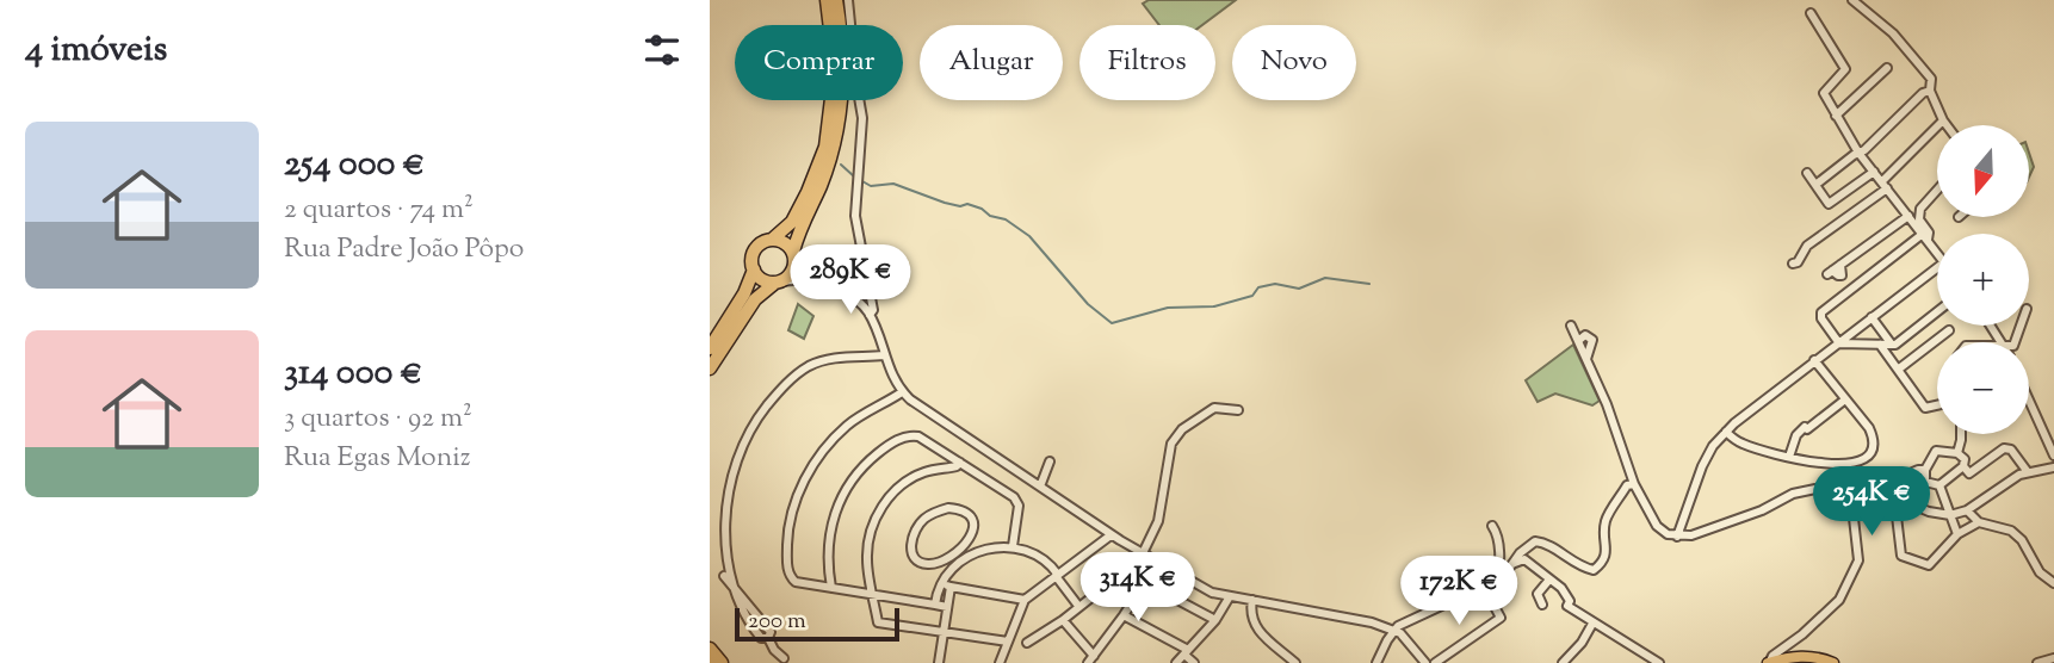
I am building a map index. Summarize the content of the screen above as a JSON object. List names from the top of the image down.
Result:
{
  "scale_bar": "200 m",
  "north": "bottom",
  "page": {
    "heading": "4 imóveis",
    "chip": [
      "Comprar",
      "Alugar",
      "Filtros",
      "Novo"
    ],
    "list": [
      {
        "name": "254 000 €",
        "note": "2 quartos · 74 m² · Rua Padre João Pôpo"
      },
      {
        "name": "314 000 €",
        "note": "3 quartos · 92 m² · Rua Egas Moniz"
      }
    ],
    "map_buttons": ["+", "−"],
    "price": [
      "289K €",
      "254K €",
      "314K €",
      "172K €"
    ],
    "scale": "200 m"
  }
}
